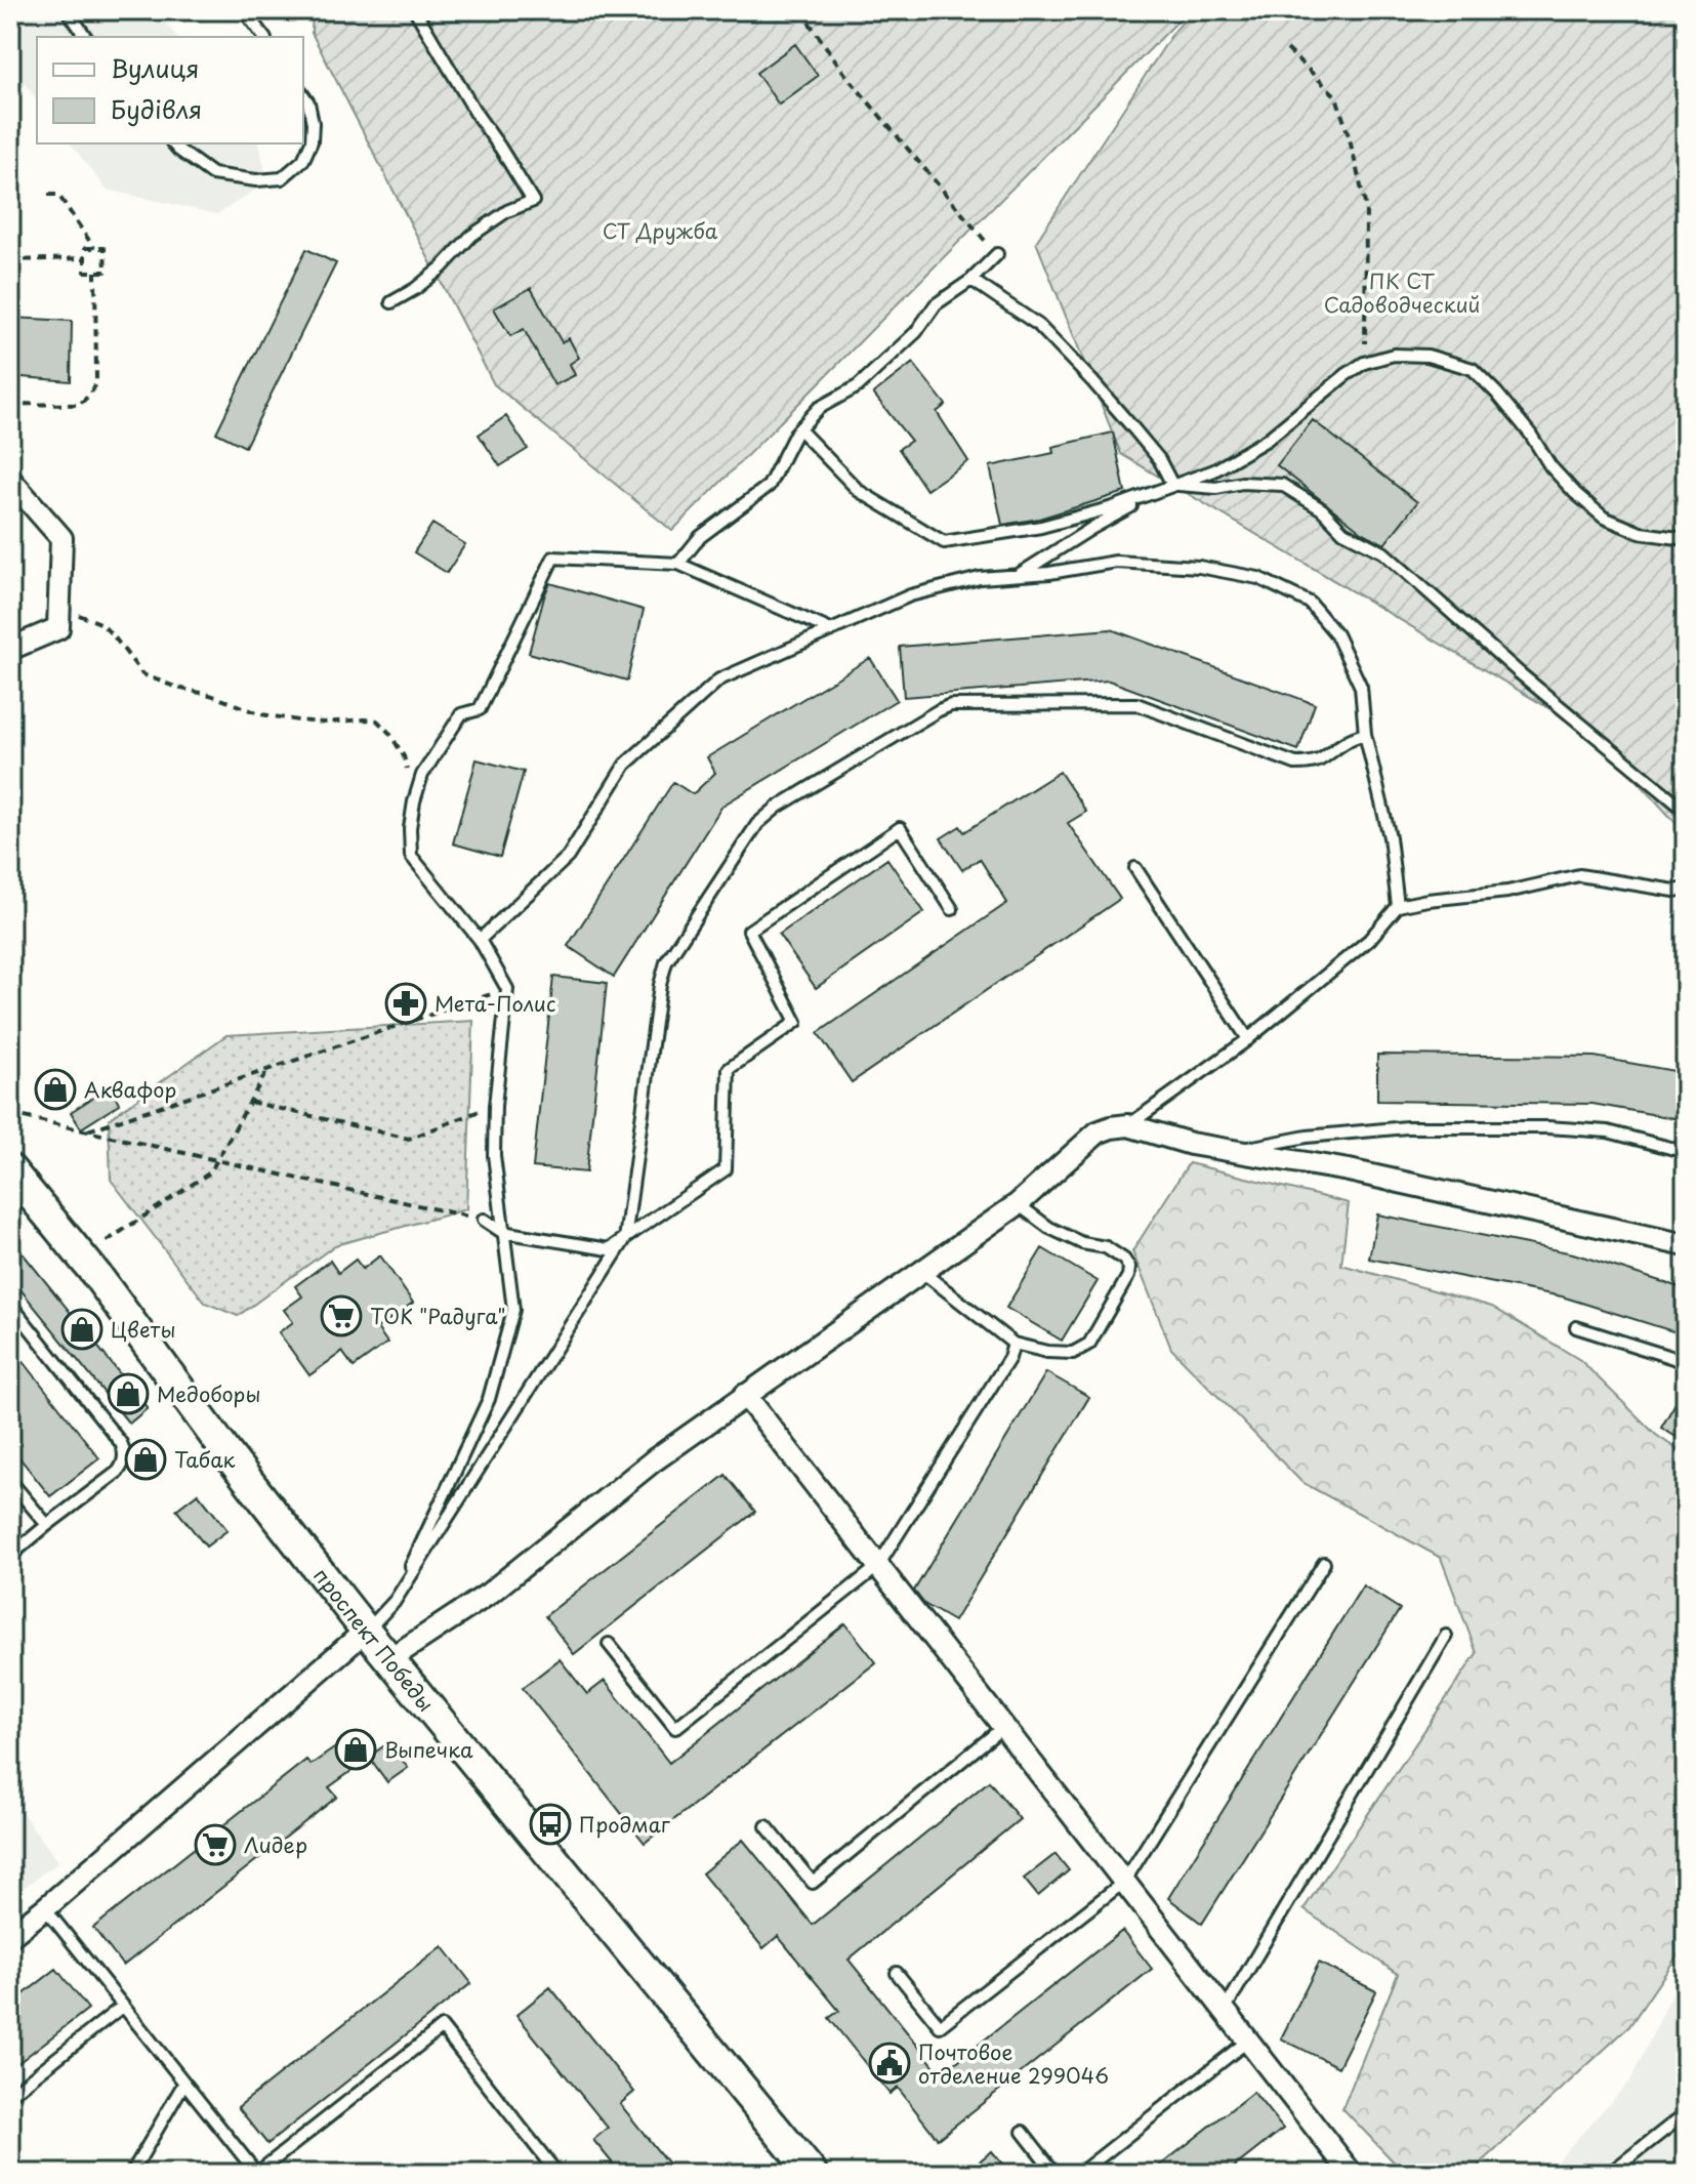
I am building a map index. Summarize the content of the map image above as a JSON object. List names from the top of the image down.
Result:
{
  "streets": {
    "street": ["проспект Победы"]
  },
  "parks": ["СТ Дружба", "ПК СТ Садоводческий"],
  "places": {
    "pharmacy": ["Мета-Полис"],
    "shop": [
      "Аквафор",
      "Цветы",
      "Медоборы",
      "Табак",
      "Выпечка"
    ],
    "supermarket": ["ТОК \"Радуга\"", "Лидер"],
    "bus stop": ["Продмаг"],
    "public building": ["Почтовое отделение 299046"]
  },
  "legend": ["Вулиця", "Будівля"]
}
